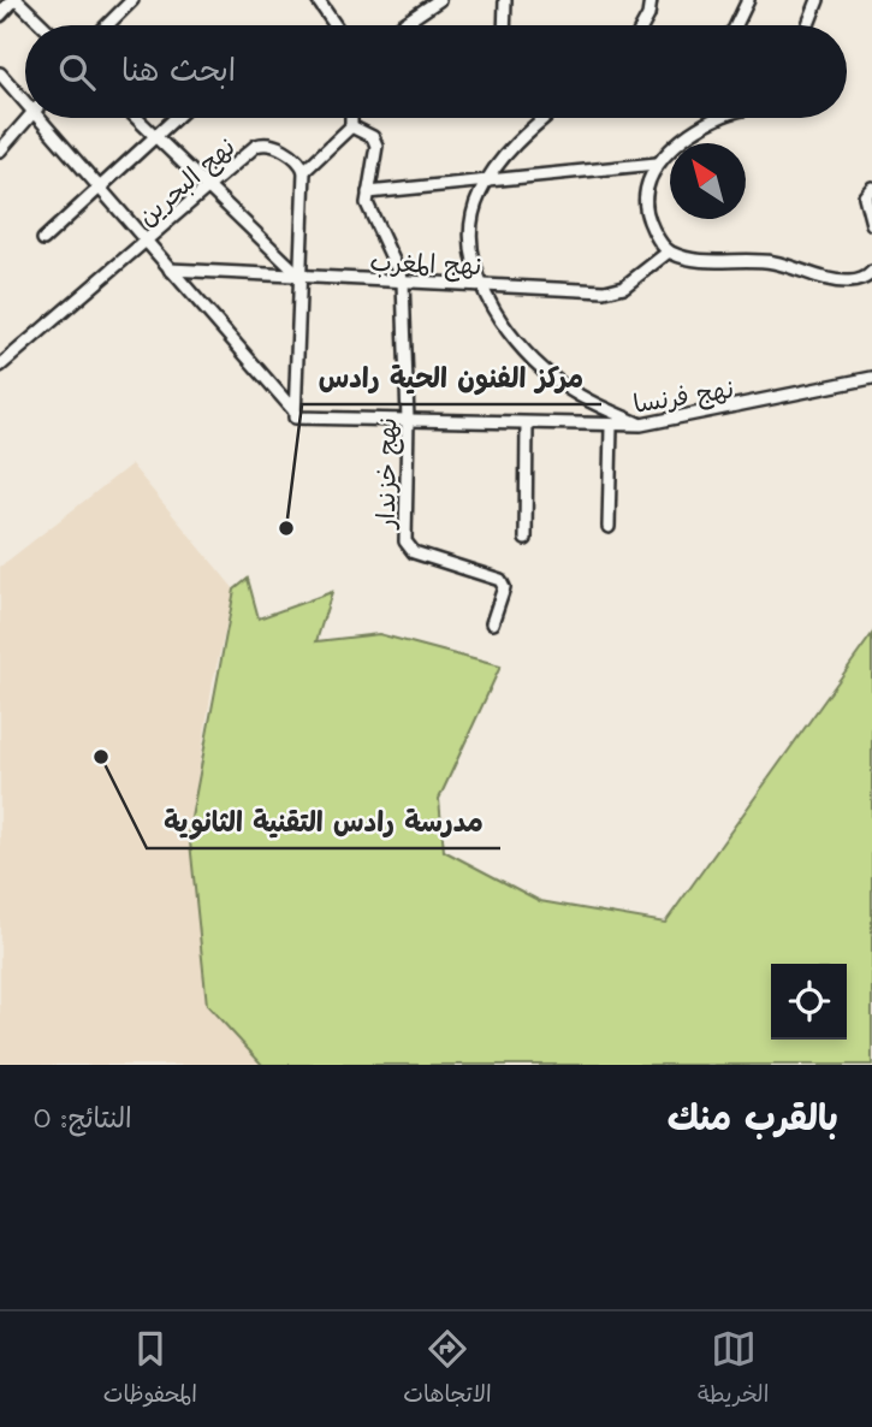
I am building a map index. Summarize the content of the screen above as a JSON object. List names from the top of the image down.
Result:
{
  "streets": {
    "street": [
      "نهج البحرين",
      "نهج المغرب",
      "نهج فرنسا",
      "نهج خزندار"
    ]
  },
  "crossings": [
    ["نهج المغرب", "نهج خزندار"],
    ["نهج فرنسا", "نهج خزندار"]
  ],
  "places": ["مركز الفنون الحية رادس", "مدرسة رادس التقنية الثانوية"],
  "north": "top left",
  "page": {
    "search": "ابحث هنا",
    "heading": ["بالقرب منك", "النتائج: 0"],
    "nav": ["الخريطة", "الاتجاهات", "المحفوظات"]
  }
}
